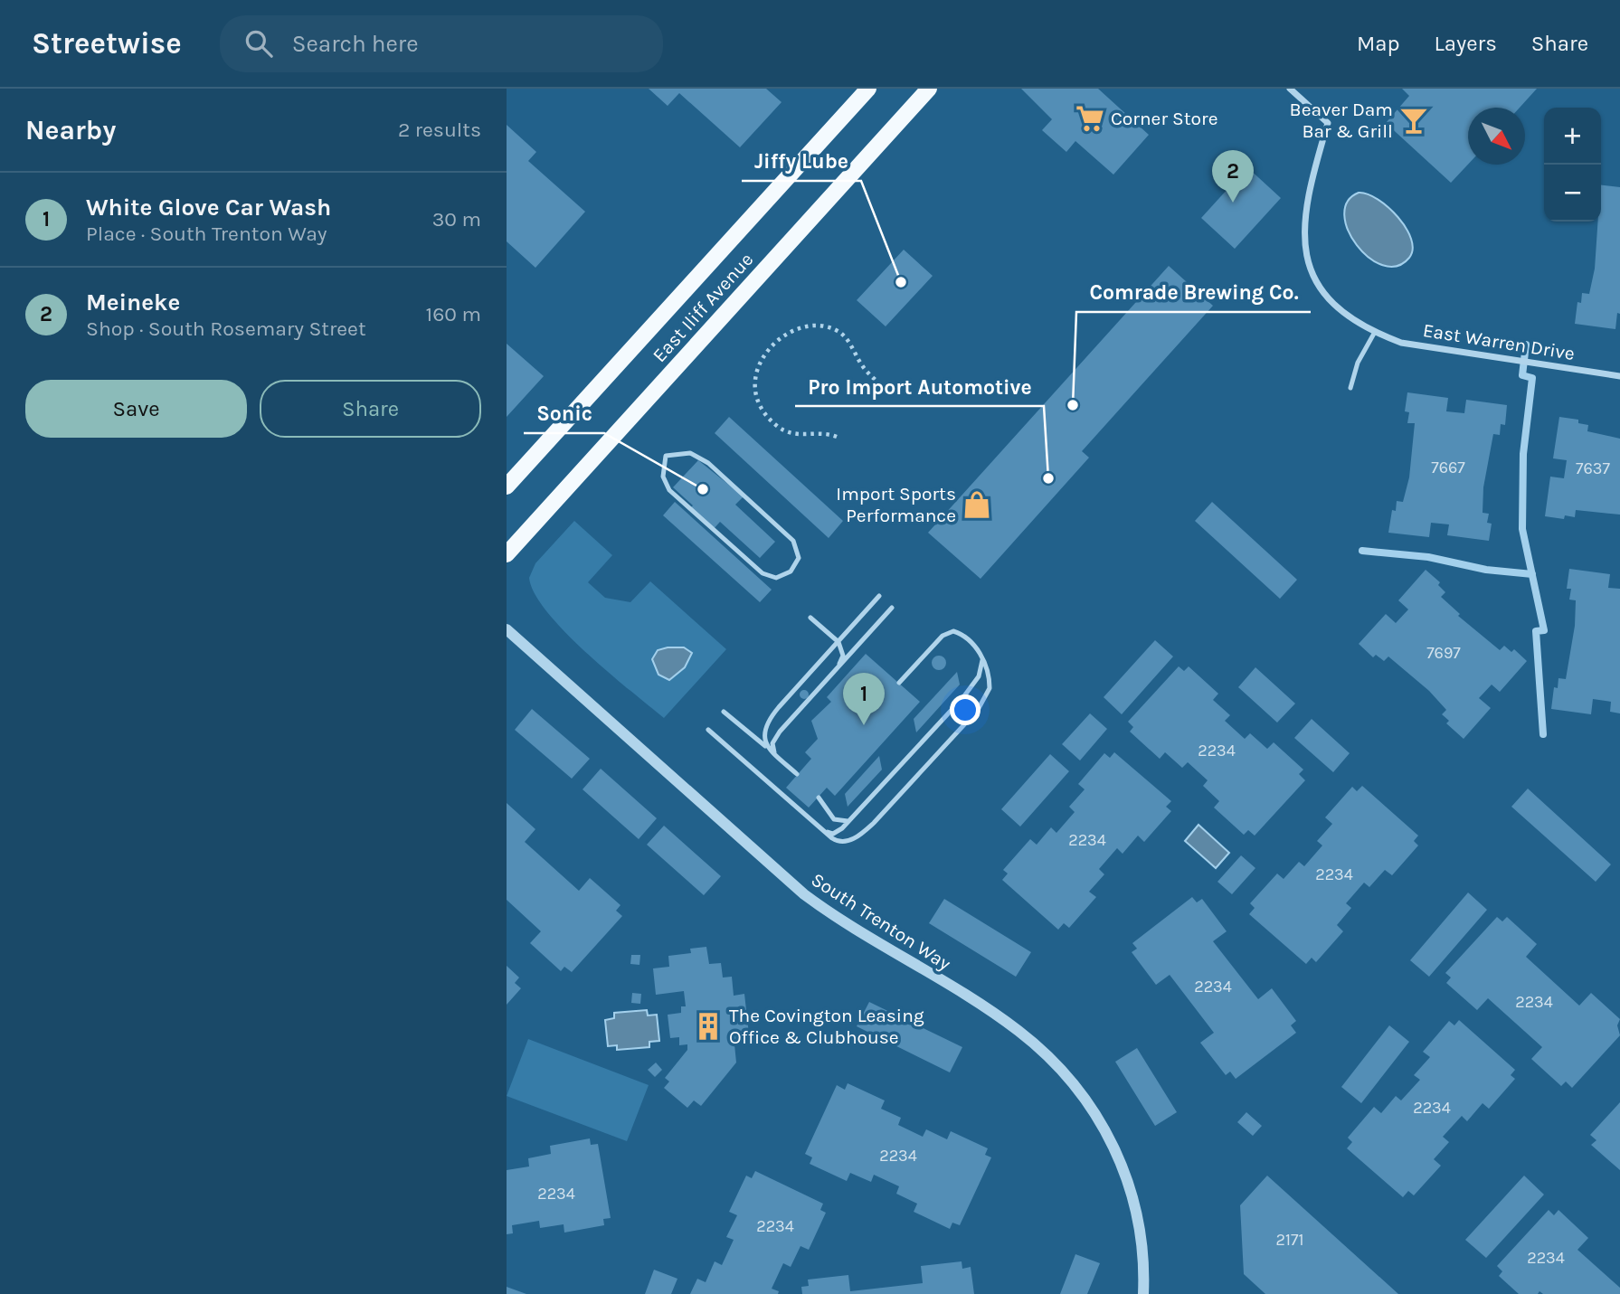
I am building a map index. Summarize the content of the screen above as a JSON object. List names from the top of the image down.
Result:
{
  "streets": {
    "main road": ["East Iliff Avenue"],
    "street": ["East Warren Drive", "South Trenton Way"]
  },
  "places": {
    "supermarket": ["Corner Store"],
    "bar": ["Beaver Dam Bar & Grill"],
    "other": [
      "Jiffy Lube",
      "Comrade Brewing Co.",
      "Pro Import Automotive",
      "Sonic"
    ],
    "shop": ["Import Sports Performance"],
    "building": ["The Covington Leasing Office & Clubhouse"]
  },
  "house_numbers": [
    "7667",
    "7637",
    "7697",
    "2234",
    "2234",
    "2234",
    "2234",
    "2234",
    "2234",
    "2234",
    "2234",
    "2234",
    "2171",
    "2234"
  ],
  "north": "bottom right",
  "page": {
    "header": "Streetwise",
    "search": "Search here",
    "nav": ["Map", "Layers", "Share"],
    "heading": ["Nearby", "2 results"],
    "map_buttons": ["+", "−"],
    "pins": ["2", "1"],
    "list": [
      {
        "mark": "1",
        "name": "White Glove Car Wash",
        "note": "Place · South Trenton Way",
        "value": "30 m"
      },
      {
        "mark": "2",
        "name": "Meineke",
        "note": "Shop · South Rosemary Street",
        "value": "160 m"
      }
    ],
    "buttons": ["Save", "Share"]
  }
}
